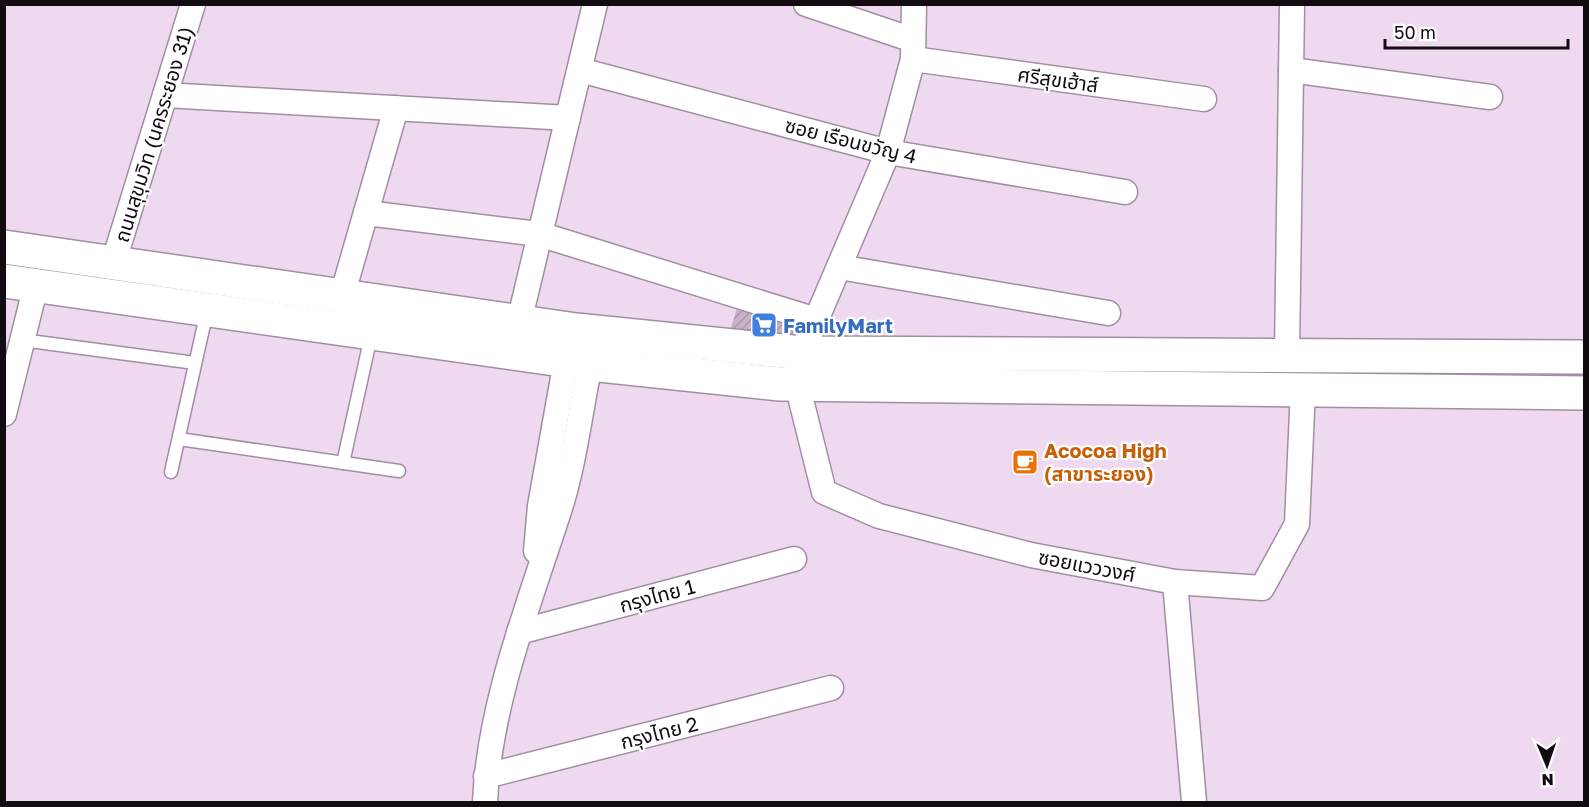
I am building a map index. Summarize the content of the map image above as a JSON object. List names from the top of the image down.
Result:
{
  "streets": {
    "street": [
      "ศรีสุขเฮ้าส์",
      "ถนนสุขุมวิท (นครระยอง 31)",
      "ซอย เรือนขวัญ 4",
      "ซอยแวววงศ์",
      "กรุงไทย 1",
      "กรุงไทย 2"
    ]
  },
  "places": {
    "supermarket": ["FamilyMart"],
    "cafe": ["Acocoa High (สาขาระยอง)"]
  },
  "scale_bar": "50 m",
  "north": "bottom"
}
